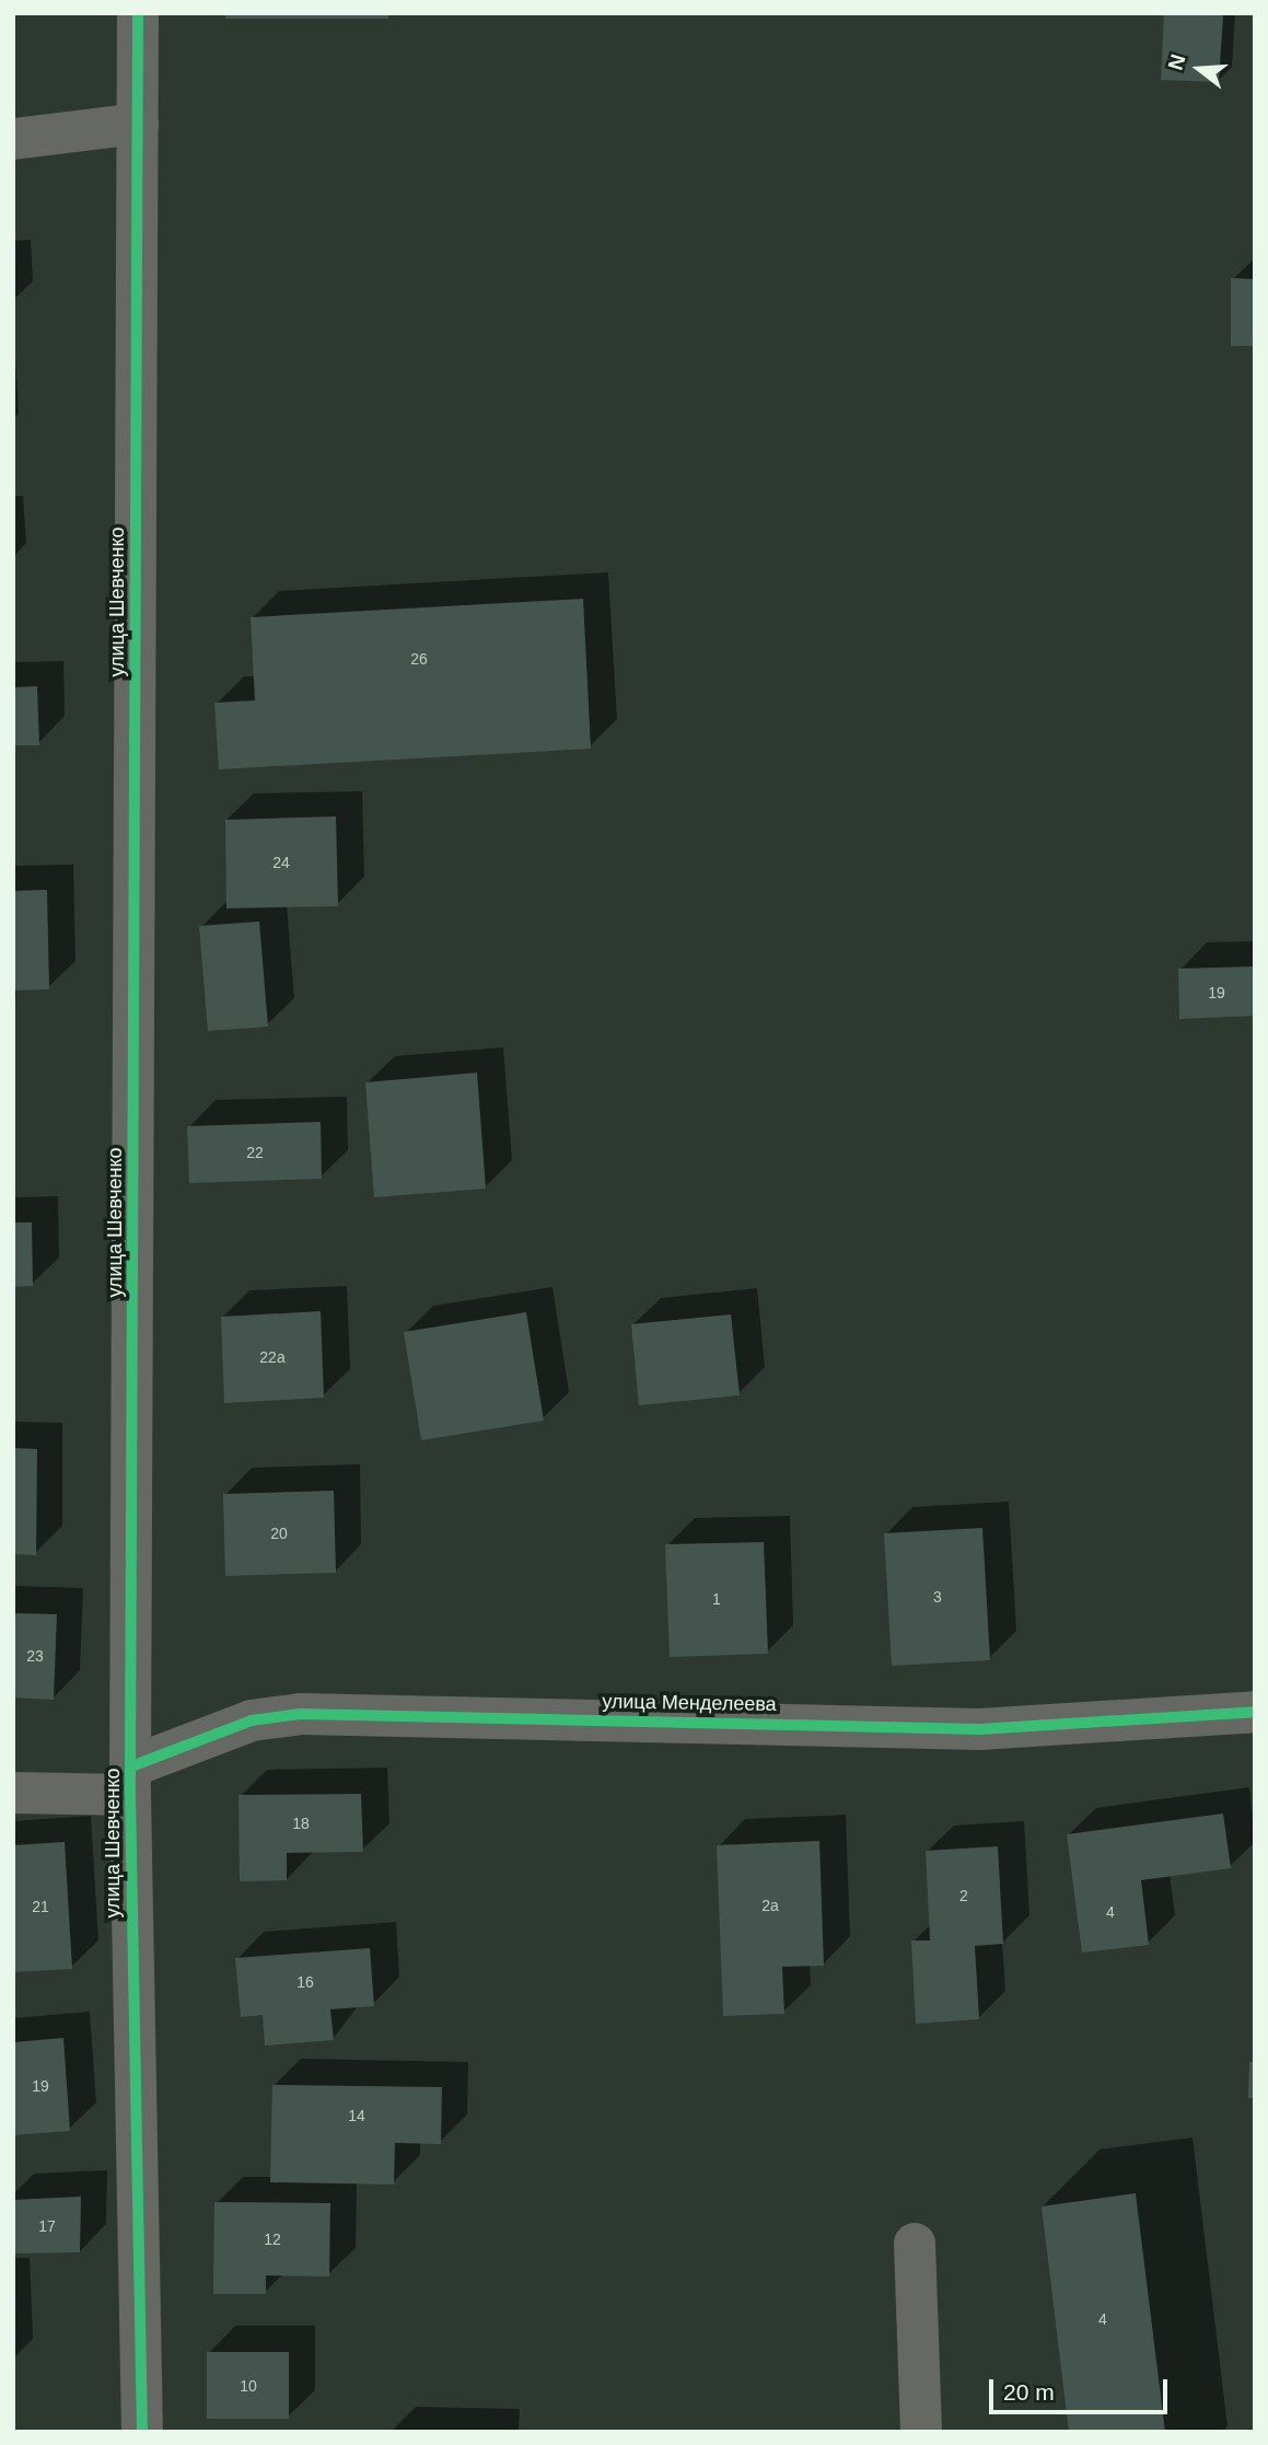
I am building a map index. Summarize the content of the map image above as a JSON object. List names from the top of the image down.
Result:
{
  "streets": {
    "street": ["улица Шевченко", "улица Менделеева"]
  },
  "crossings": [
    ["улица Шевченко", "улица Менделеева"]
  ],
  "house_numbers": [
    "26",
    "24",
    "19",
    "22",
    "22а",
    "20",
    "3",
    "1",
    "23",
    "18",
    "2",
    "2а",
    "21",
    "4",
    "16",
    "19",
    "14",
    "17",
    "12",
    "4",
    "10"
  ],
  "scale_bar": "20 m",
  "north": "left"
}
